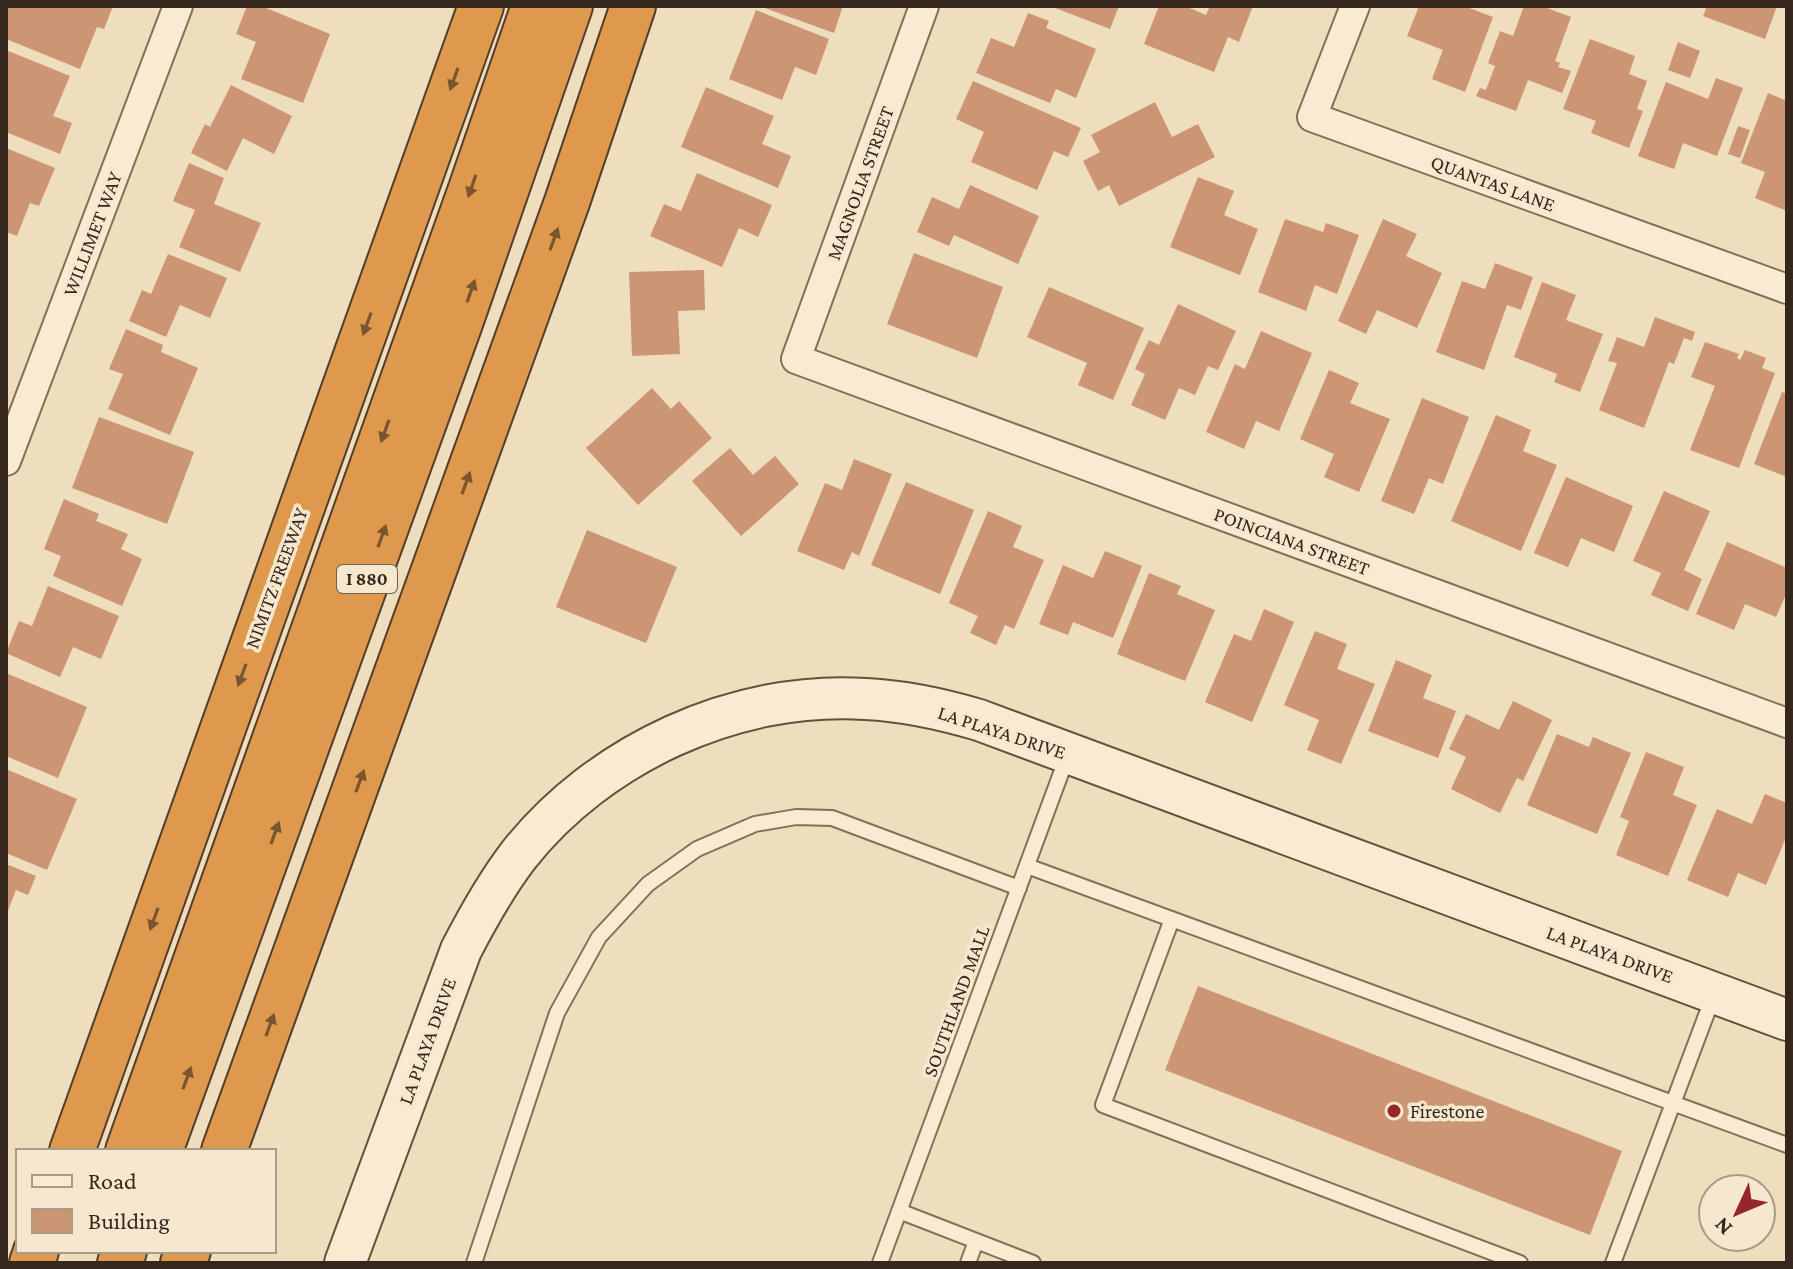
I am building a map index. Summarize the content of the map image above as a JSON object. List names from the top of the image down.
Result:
{
  "streets": {
    "highway": ["NIMITZ FREEWAY", "I 880"],
    "main road": ["LA PLAYA DRIVE"],
    "street": [
      "MAGNOLIA STREET",
      "QUANTAS LANE",
      "WILLIMET WAY",
      "POINCIANA STREET"
    ],
    "lane": ["SOUTHLAND MALL"]
  },
  "crossings": [
    ["MAGNOLIA STREET", "POINCIANA STREET"],
    ["LA PLAYA DRIVE", "SOUTHLAND MALL"]
  ],
  "places": ["Firestone"],
  "legend": ["Road", "Building"],
  "north": "bottom left"
}
